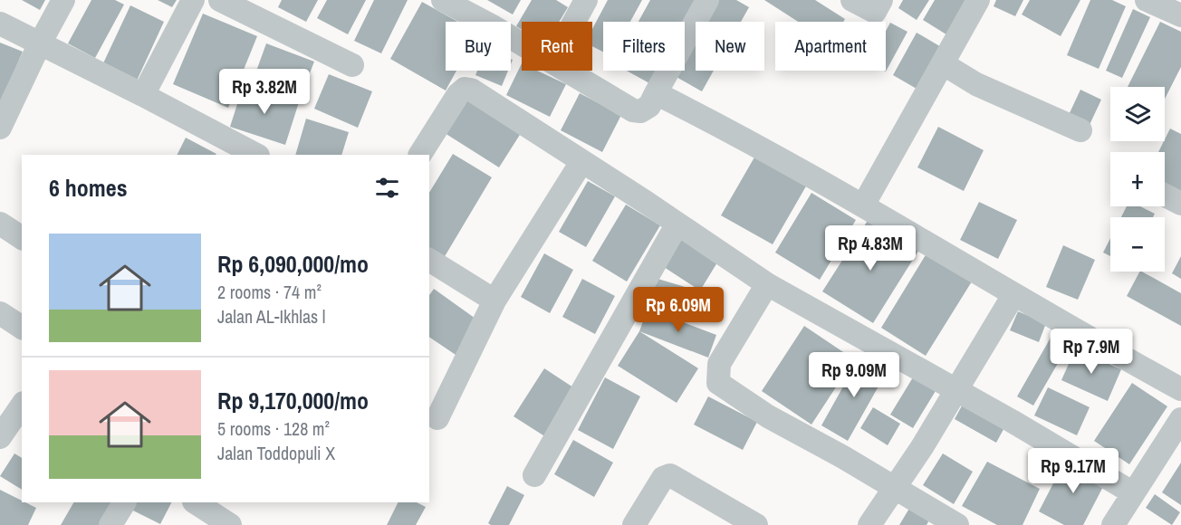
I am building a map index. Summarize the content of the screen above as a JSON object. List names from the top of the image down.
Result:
{
  "page": {
    "chip": [
      "Buy",
      "Rent",
      "Filters",
      "New",
      "Apartment"
    ],
    "price": [
      "Rp 3.82M",
      "Rp 4.83M",
      "Rp 6.09M",
      "Rp 7.9M",
      "Rp 9.09M",
      "Rp 9.17M"
    ],
    "map_buttons": ["+", "−"],
    "heading": "6 homes",
    "list": [
      {
        "name": "Rp 6,090,000/mo",
        "note": "2 rooms · 74 m² · Jalan AL-Ikhlas l"
      },
      {
        "name": "Rp 9,170,000/mo",
        "note": "5 rooms · 128 m² · Jalan Toddopuli X"
      }
    ]
  }
}
